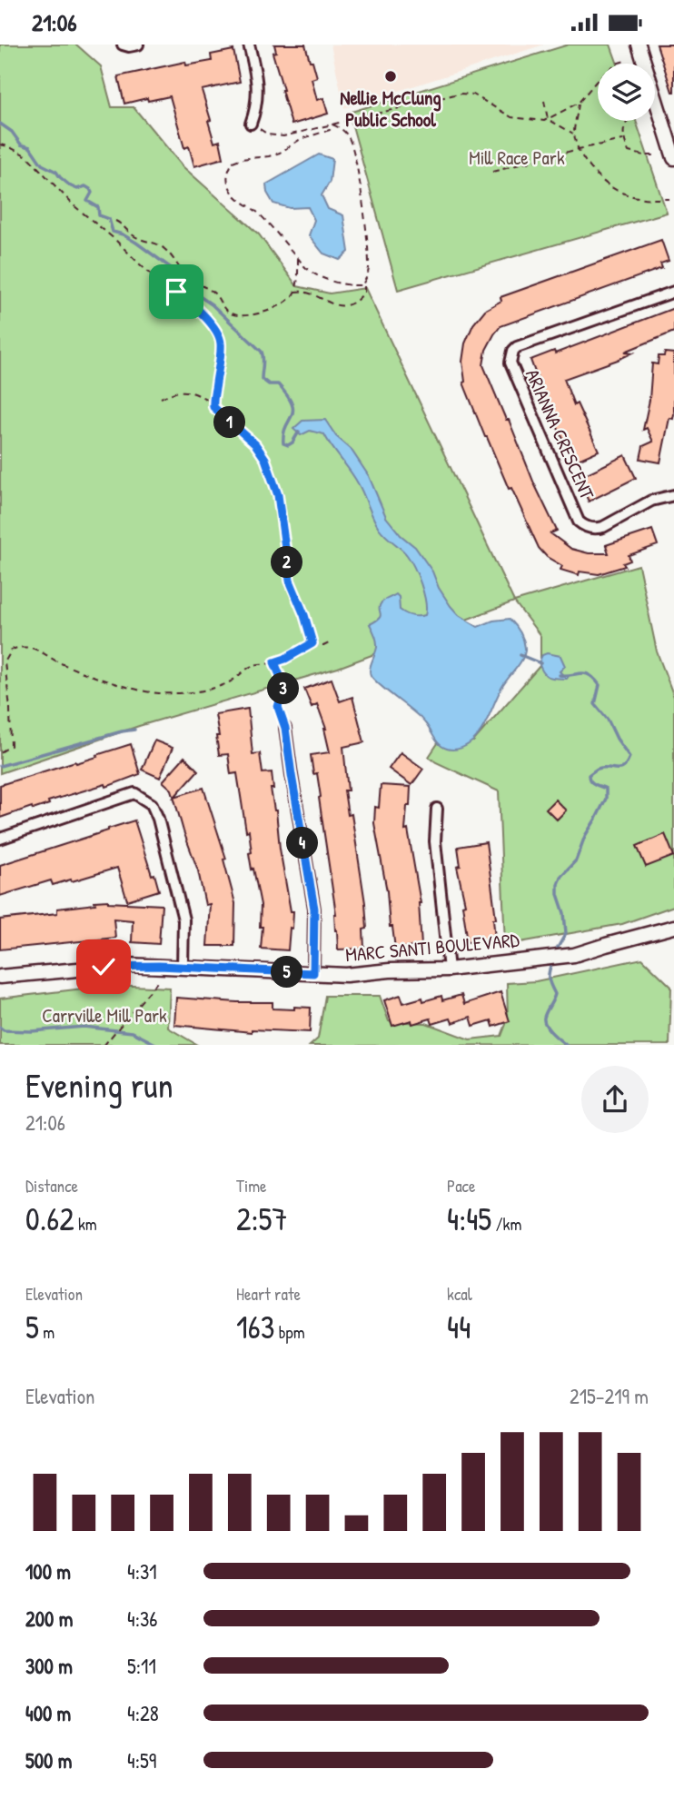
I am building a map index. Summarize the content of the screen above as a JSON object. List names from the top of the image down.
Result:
{
  "streets": {
    "street": ["ARIANNA CRESCENT", "MARC SANTI BOULEVARD"]
  },
  "parks": ["Mill Race Park", "Carrville Mill Park"],
  "places": ["Nellie McClung Public School"],
  "page": {
    "status": "21:06",
    "pins": [
      "1",
      "2",
      "3",
      "4",
      "5"
    ],
    "heading": ["Evening run", "21:06"],
    "stats": [
      ["Distance", "0.62 km"],
      ["Time", "2:57"],
      ["Pace", "4:45 /km"],
      ["Elevation", "5 m"],
      ["Heart rate", "163 bpm"],
      ["kcal", "44"]
    ],
    "chart": ["Elevation", "215–219 m"],
    "list": [
      {
        "name": "100 m",
        "note": "4:31"
      },
      {
        "name": "200 m",
        "note": "4:36"
      },
      {
        "name": "300 m",
        "note": "5:11"
      },
      {
        "name": "400 m",
        "note": "4:28"
      },
      {
        "name": "500 m",
        "note": "4:59"
      }
    ]
  }
}
